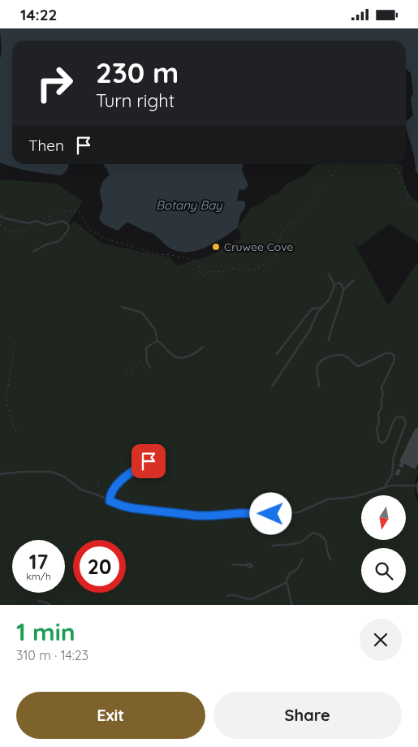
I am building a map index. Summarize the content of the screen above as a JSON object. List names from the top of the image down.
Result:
{
  "water": ["Botany Bay"],
  "places": ["Cruwee Cove"],
  "north": "bottom",
  "page": {
    "status": "14:22",
    "turn": ["230 m", "Turn right"],
    "then": "Then",
    "speed": "17 km/h",
    "limit": "20",
    "heading": ["1 min", "310 m · 14:23"],
    "buttons": ["Exit", "Share"]
  }
}
